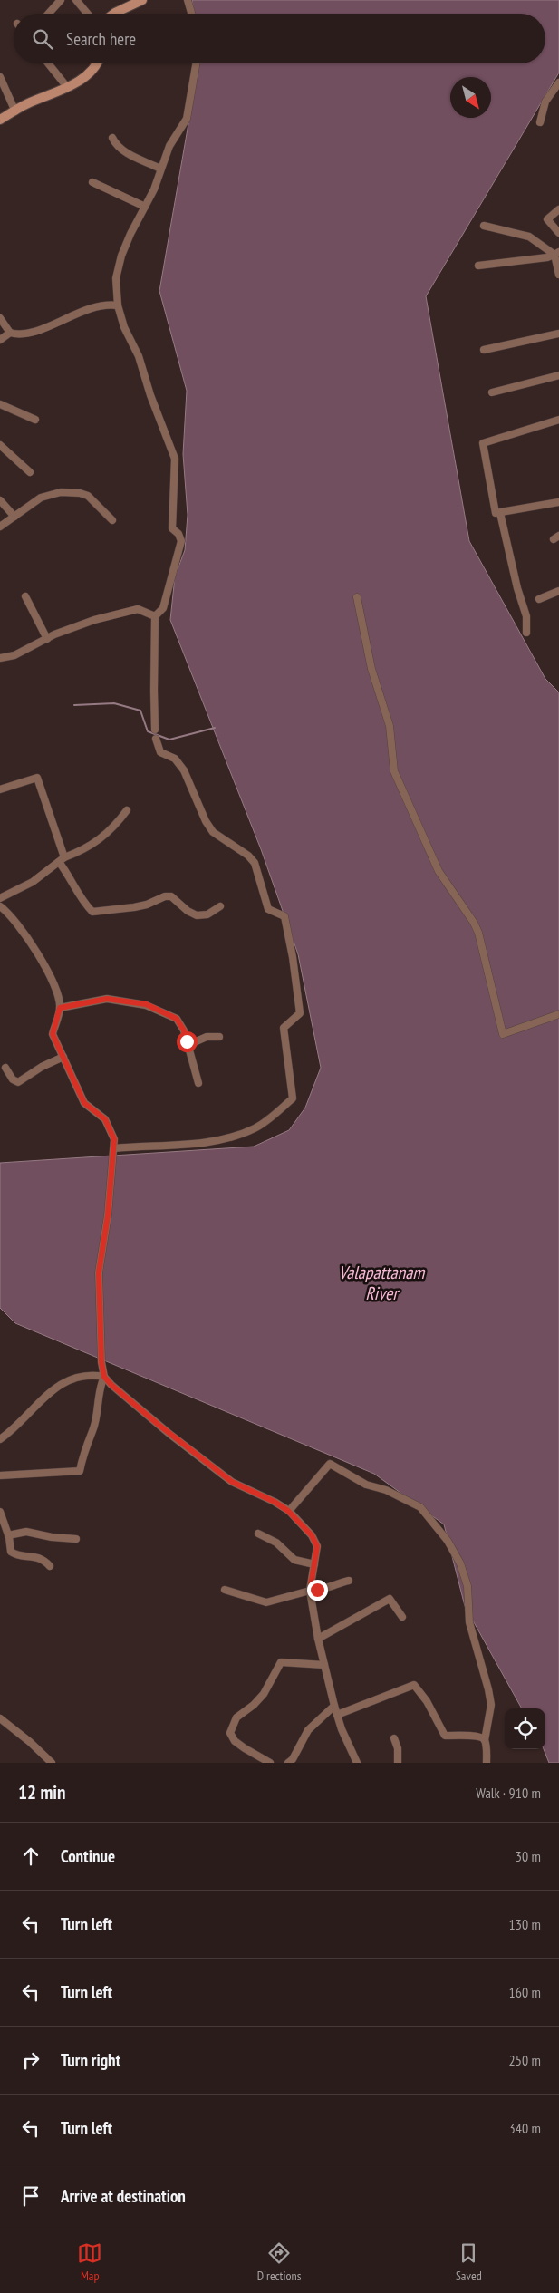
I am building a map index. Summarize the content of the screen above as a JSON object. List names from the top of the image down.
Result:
{
  "water": ["Valapattanam River"],
  "north": "bottom right",
  "page": {
    "search": "Search here",
    "heading": ["12 min", "Walk · 910 m"],
    "list": [
      ["Continue", "30 m"],
      ["Turn left", "130 m"],
      ["Turn left", "160 m"],
      ["Turn right", "250 m"],
      ["Turn left", "340 m"],
      "Arrive at destination"
    ],
    "nav": ["Map", "Directions", "Saved"]
  }
}
